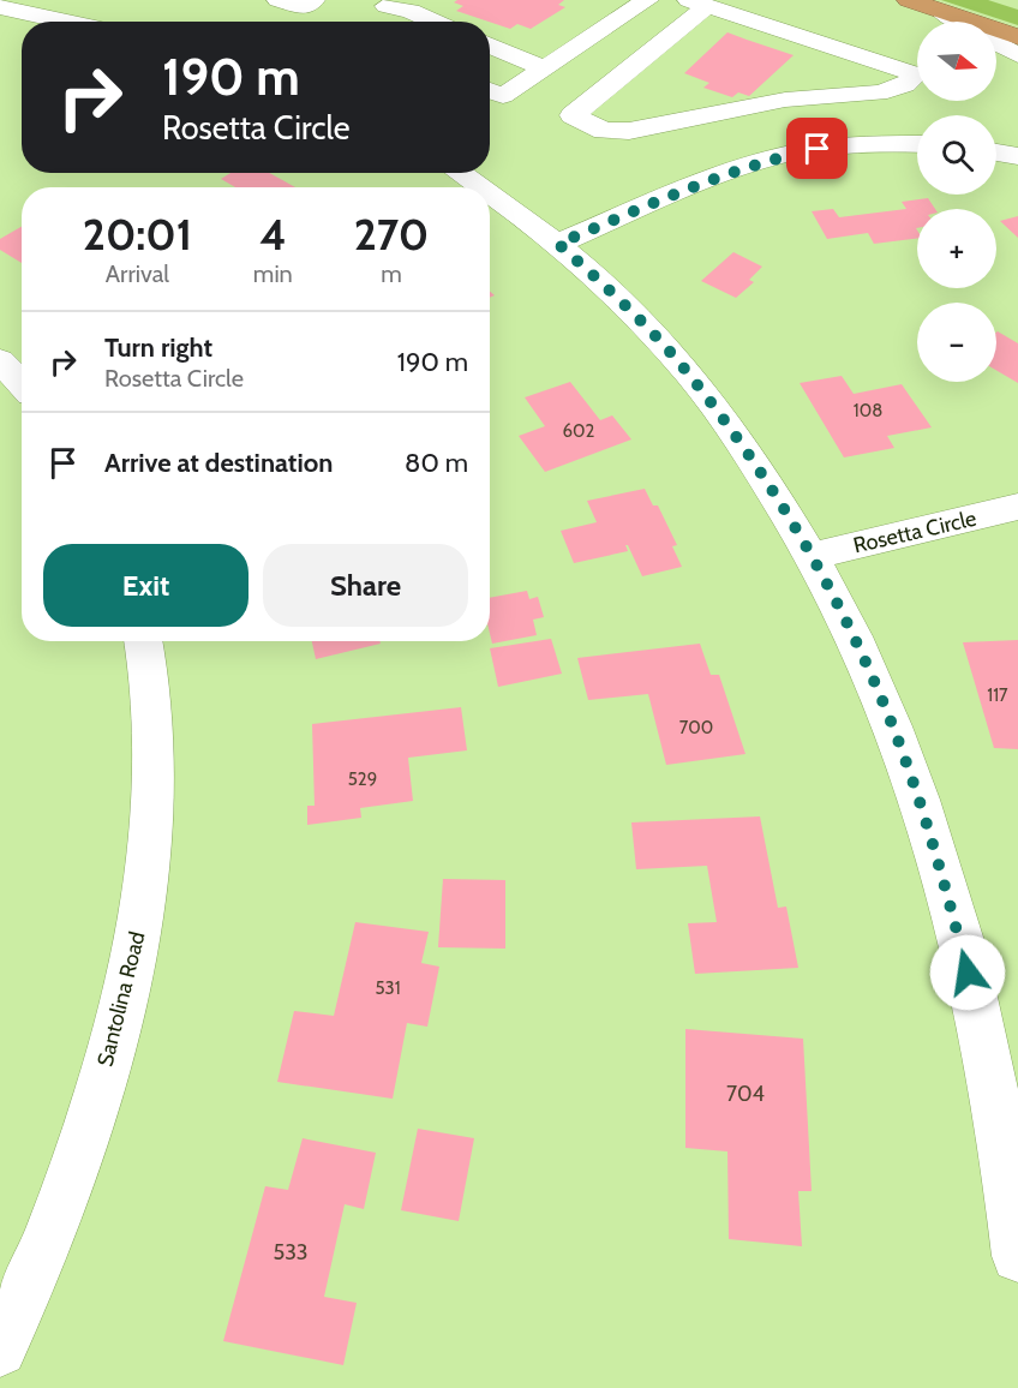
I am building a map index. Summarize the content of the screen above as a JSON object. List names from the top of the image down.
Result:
{
  "streets": {
    "street": ["Rosetta Circle", "Santolina Road"]
  },
  "house_numbers": [
    "108",
    "602",
    "117",
    "700",
    "529",
    "531",
    "704",
    "533"
  ],
  "north": "right",
  "page": {
    "map_buttons": ["+", "−"],
    "turn": ["190 m", "Rosetta Circle"],
    "eta": [
      "20:01",
      "Arrival",
      "4",
      "min",
      "270",
      "m"
    ],
    "list": [
      {
        "name": "Turn right",
        "note": "Rosetta Circle",
        "value": "190 m"
      },
      {
        "name": "Arrive at destination",
        "value": "80 m"
      }
    ],
    "buttons": ["Exit", "Share"]
  }
}
